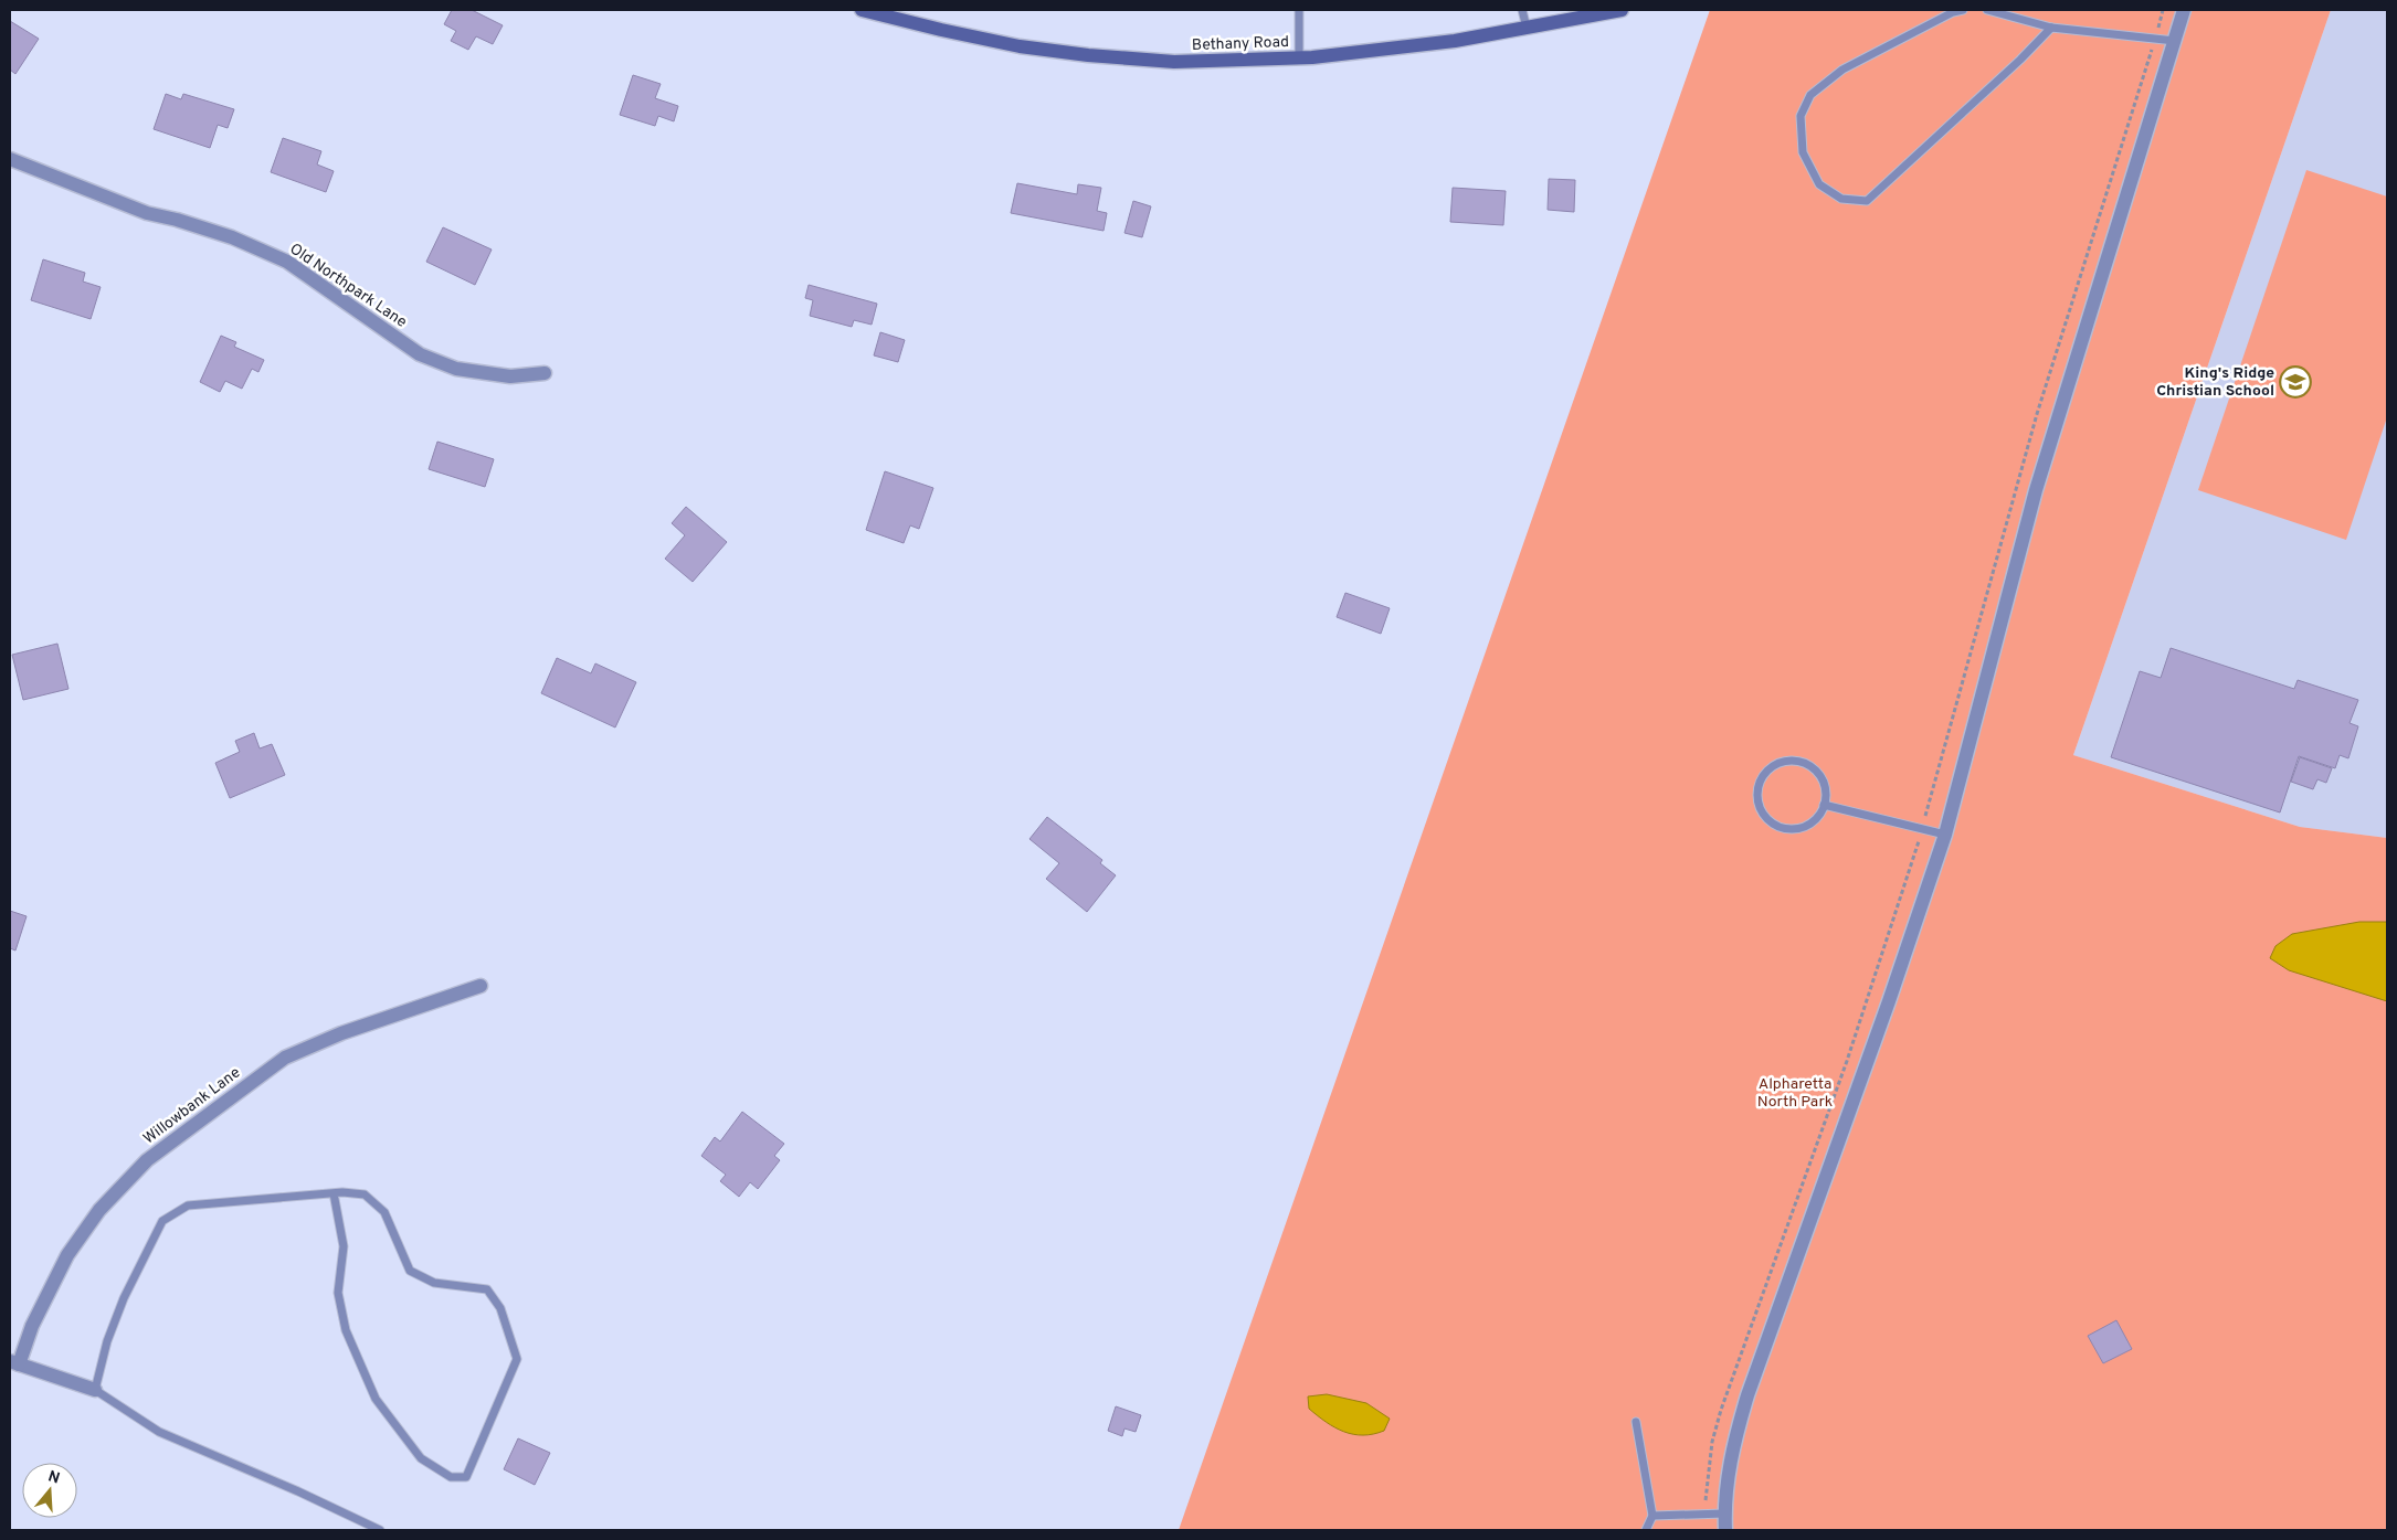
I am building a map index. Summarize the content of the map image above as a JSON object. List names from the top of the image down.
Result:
{
  "streets": {
    "street": ["Bethany Road", "Old Northpark Lane", "Willowbank Lane"]
  },
  "parks": ["Alpharetta North Park"],
  "places": {
    "school or university": ["King's Ridge Christian School"]
  },
  "north": "top"
}
